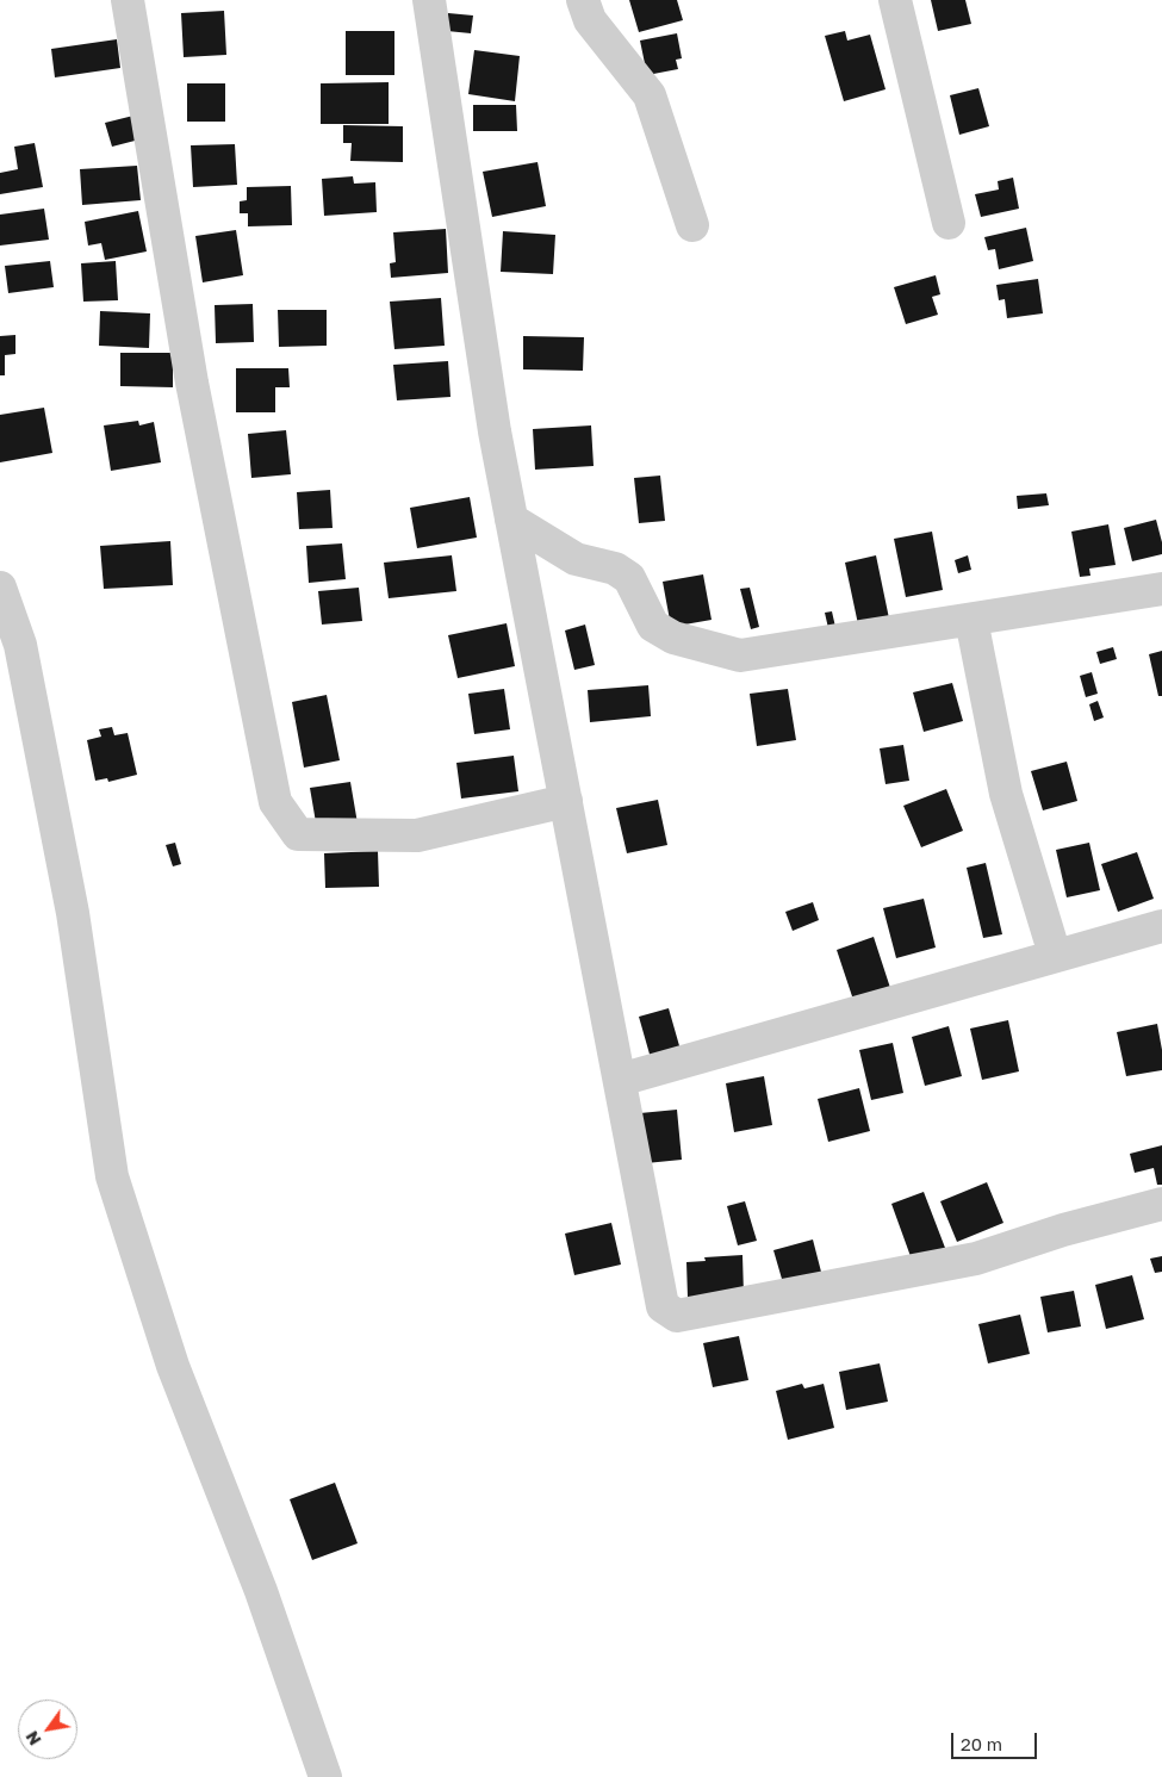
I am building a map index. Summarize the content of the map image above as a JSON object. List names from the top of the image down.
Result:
{
  "scale_bar": "20 m",
  "north": "bottom left"
}
